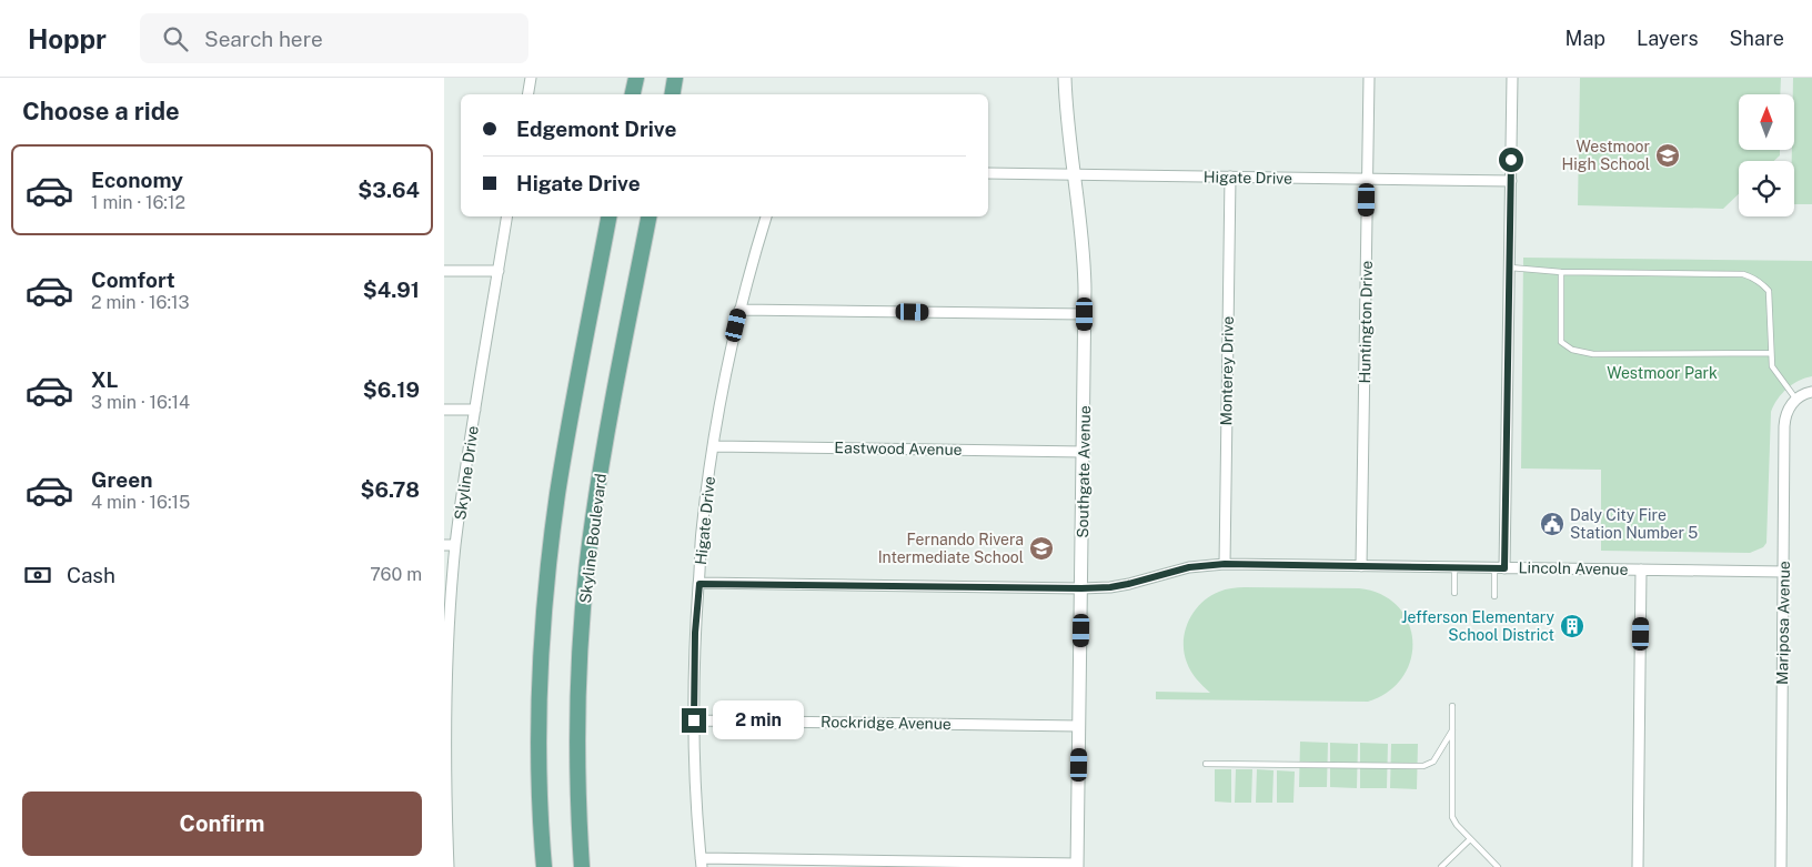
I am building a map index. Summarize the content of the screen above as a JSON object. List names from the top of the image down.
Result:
{
  "streets": {
    "main road": ["Skyline Boulevard"],
    "street": [
      "Higate Drive",
      "Huntington Drive",
      "Monterey Drive",
      "Eastwood Avenue",
      "Southgate Avenue",
      "Skyline Drive",
      "Lincoln Avenue",
      "Mariposa Avenue",
      "Rockridge Avenue"
    ]
  },
  "crossings": [
    ["Higate Drive", "Huntington Drive"],
    ["Higate Drive", "Monterey Drive"],
    ["Higate Drive", "Eastwood Avenue"],
    ["Higate Drive", "Southgate Avenue"],
    ["Higate Drive", "Lincoln Avenue"],
    ["Higate Drive", "Rockridge Avenue"],
    ["Huntington Drive", "Lincoln Avenue"],
    ["Monterey Drive", "Lincoln Avenue"],
    ["Eastwood Avenue", "Southgate Avenue"],
    ["Southgate Avenue", "Lincoln Avenue"],
    ["Southgate Avenue", "Rockridge Avenue"],
    ["Lincoln Avenue", "Mariposa Avenue"]
  ],
  "parks": ["Westmoor Park"],
  "places": {
    "school or university": ["Westmoor High School", "Fernando Rivera Intermediate School"],
    "public building": ["Daly City Fire Station Number 5"],
    "building": ["Jefferson Elementary School District"]
  },
  "north": "top",
  "page": {
    "header": "Hoppr",
    "search": "Search here",
    "nav": ["Map", "Layers", "Share"],
    "heading": "Choose a ride",
    "banner": ["Edgemont Drive", "Higate Drive"],
    "list": [
      {
        "name": "Economy",
        "note": "1 min · 16:12",
        "value": "$3.64"
      },
      {
        "name": "Comfort",
        "note": "2 min · 16:13",
        "value": "$4.91"
      },
      {
        "name": "XL",
        "note": "3 min · 16:14",
        "value": "$6.19"
      },
      {
        "name": "Green",
        "note": "4 min · 16:15",
        "value": "$6.78"
      }
    ],
    "pay": ["Cash", "760 m"],
    "bubble": "2 min",
    "buttons": "Confirm"
  }
}
